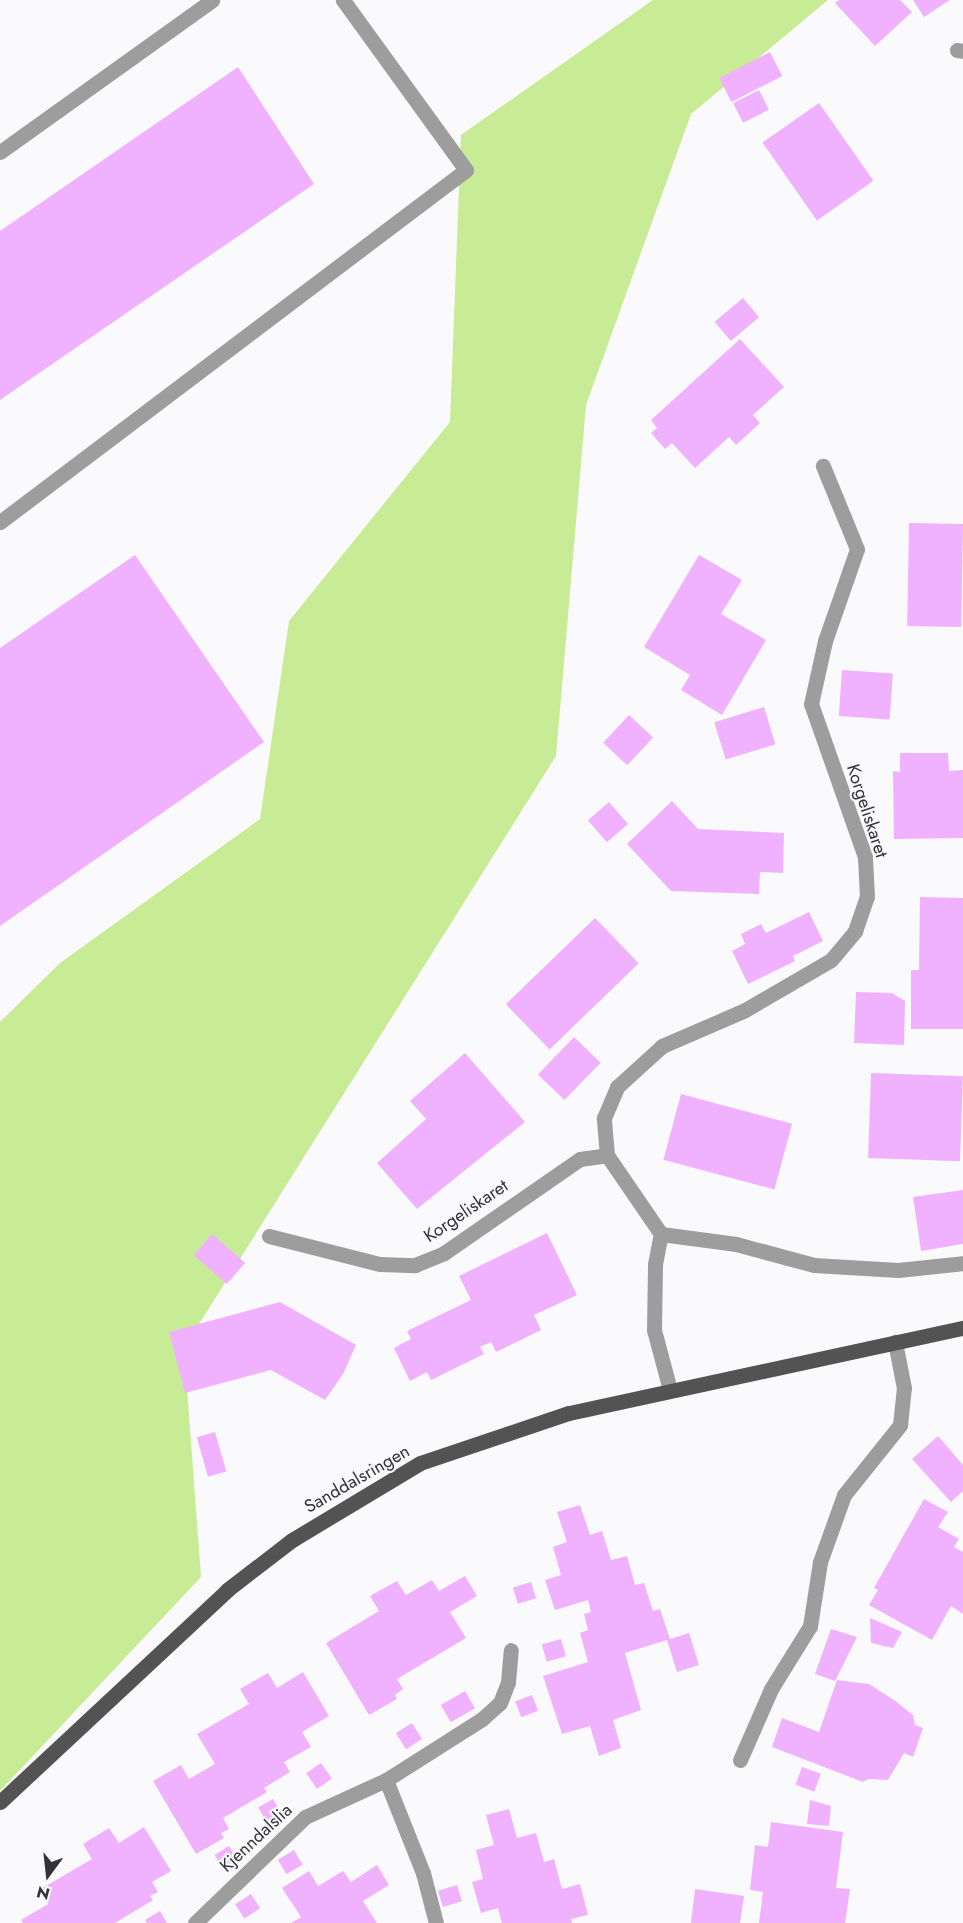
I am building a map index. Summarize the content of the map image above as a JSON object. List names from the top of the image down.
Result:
{
  "streets": {
    "main road": ["Sanddalsringen"],
    "street": ["Korgeliskaret", "Kjenndalslia"]
  },
  "north": "bottom"
}
